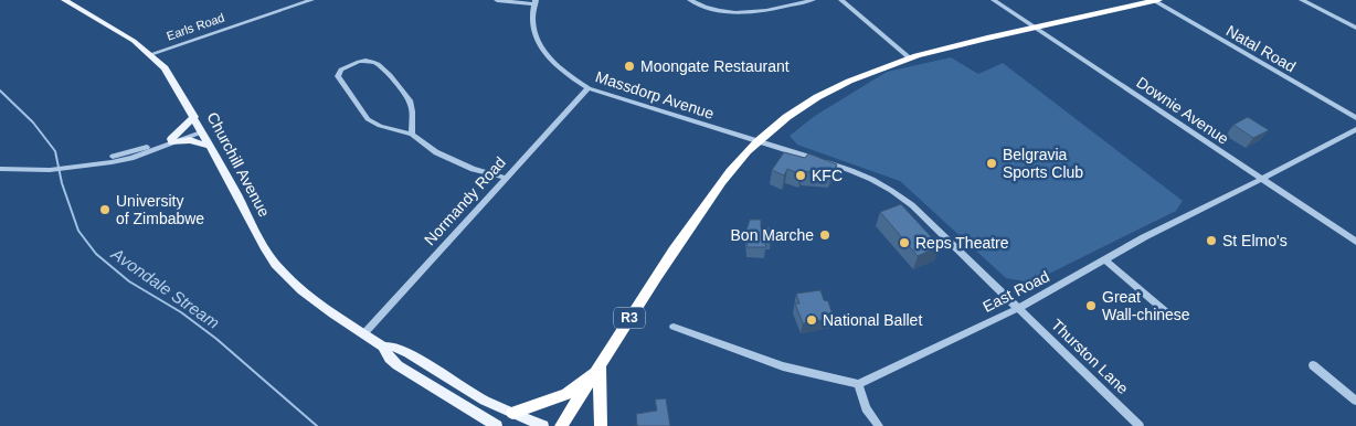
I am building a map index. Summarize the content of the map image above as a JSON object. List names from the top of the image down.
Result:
{
  "streets": {
    "highway": ["R3"],
    "main road": ["Churchill Avenue"],
    "street": [
      "Earls Road",
      "Natal Road",
      "Massdorp Avenue",
      "Downie Avenue",
      "Normandy Road",
      "East Road",
      "Thurston Lane"
    ]
  },
  "crossings": [
    ["Earls Road", "Churchill Avenue"],
    ["Natal Road", "R3"],
    ["Massdorp Avenue", "Normandy Road"],
    ["Massdorp Avenue", "East Road"],
    ["Massdorp Avenue", "R3"],
    ["Massdorp Avenue", "Thurston Lane"],
    ["Downie Avenue", "East Road"],
    ["Downie Avenue", "R3"],
    ["Churchill Avenue", "Normandy Road"],
    ["East Road", "Thurston Lane"]
  ],
  "water": ["Avondale Stream"],
  "places": [
    "Moongate Restaurant",
    "Belgravia Sports Club",
    "KFC",
    "University of Zimbabwe",
    "Bon Marche",
    "St Elmo's",
    "Reps Theatre",
    "Great Wall-chinese",
    "National Ballet"
  ]
}
